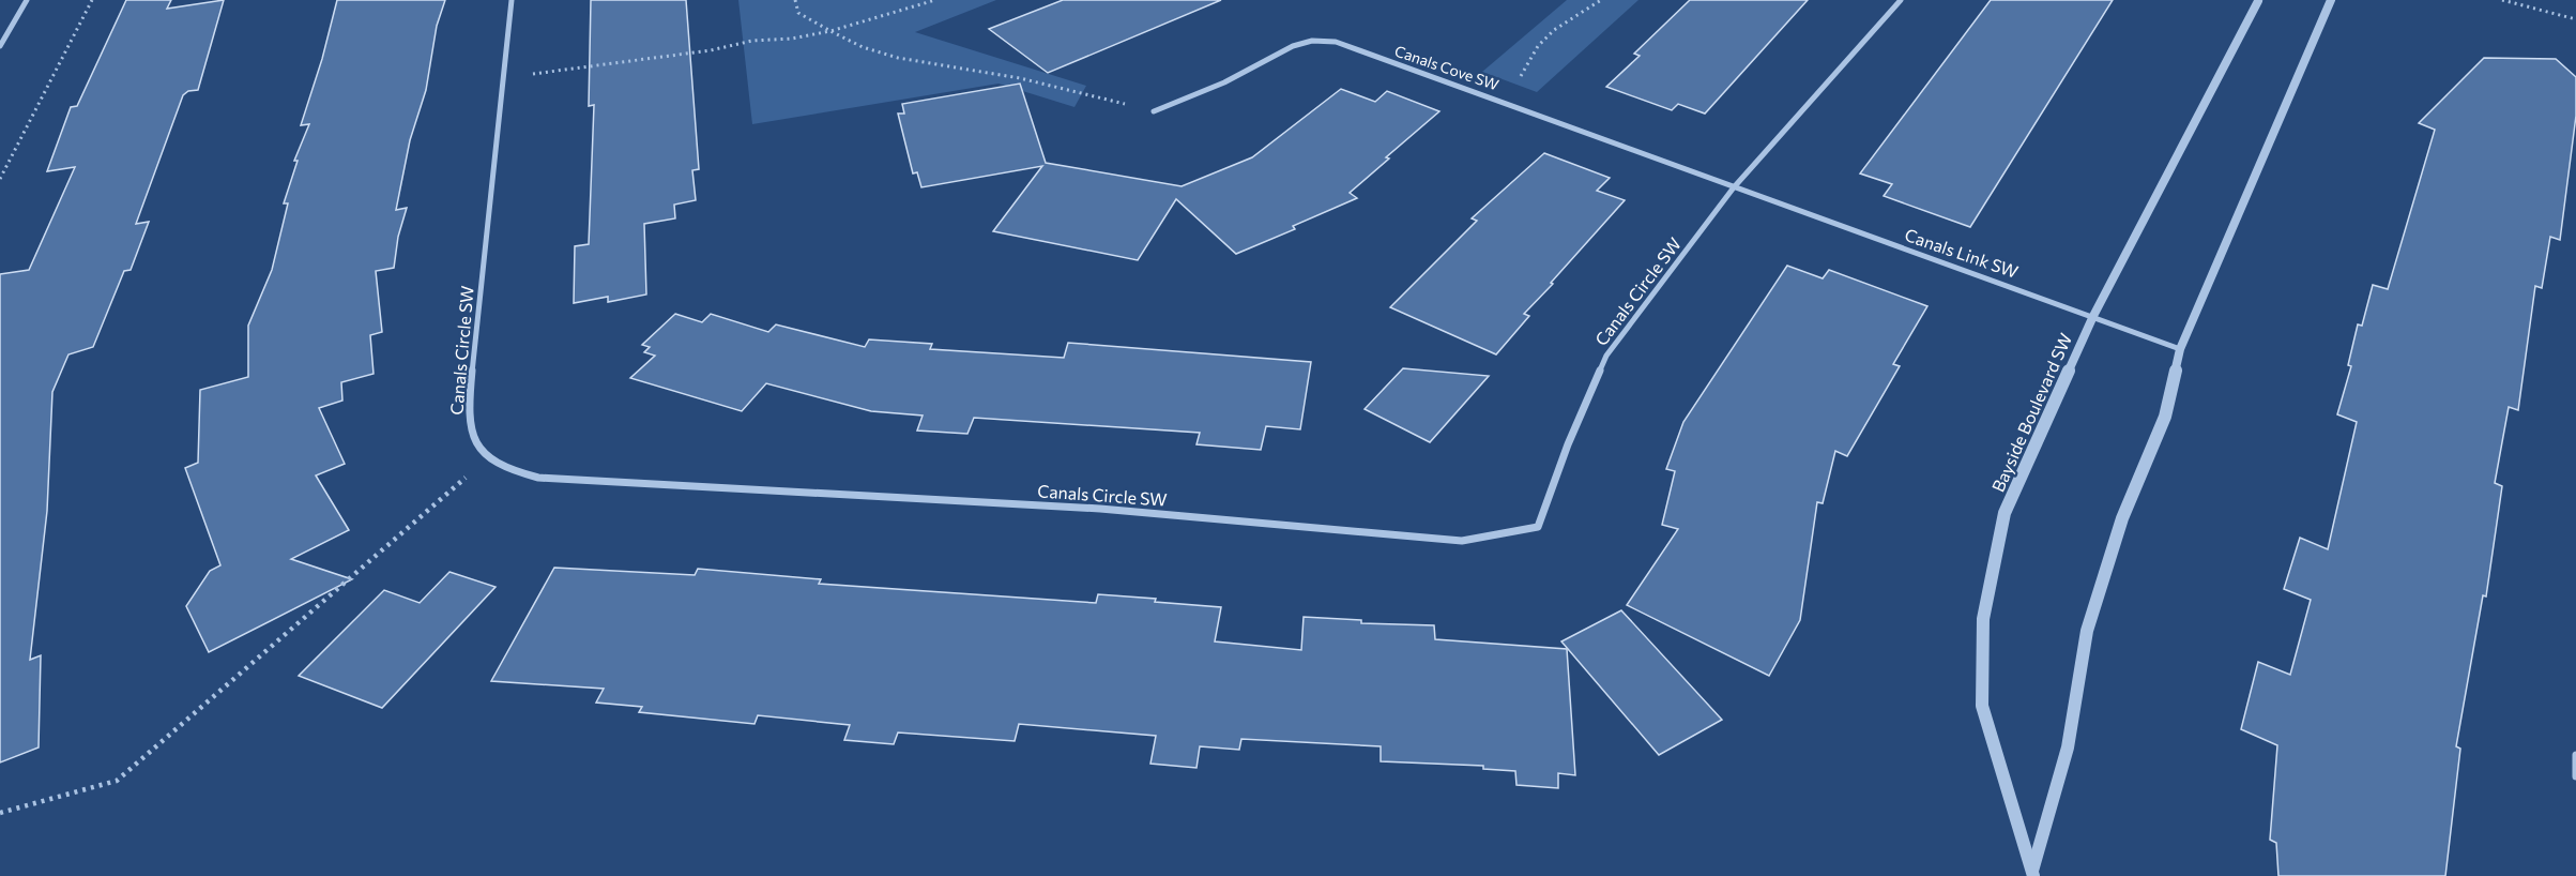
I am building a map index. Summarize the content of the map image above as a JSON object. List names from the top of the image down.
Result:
{
  "streets": {
    "street": [
      "Canals Cove SW",
      "Canals Link SW",
      "Canals Circle SW",
      "Bayside Boulevard SW"
    ]
  },
  "crossings": [
    ["Canals Cove SW", "Canals Link SW"],
    ["Canals Cove SW", "Canals Circle SW"],
    ["Canals Link SW", "Canals Circle SW"],
    ["Canals Link SW", "Bayside Boulevard SW"]
  ]
}
